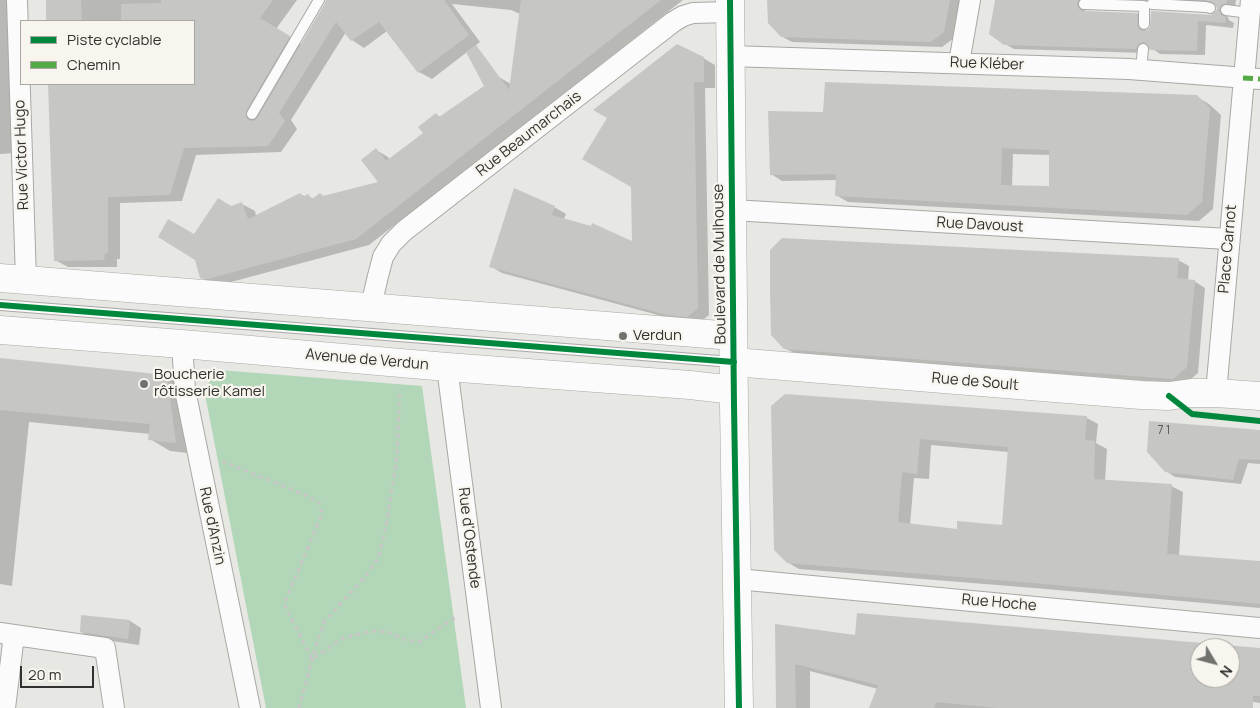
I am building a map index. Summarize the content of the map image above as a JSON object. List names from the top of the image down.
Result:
{
  "streets": {
    "street": [
      "Rue Kléber",
      "Rue Beaumarchais",
      "Rue Victor Hugo",
      "Rue Davoust",
      "Place Carnot",
      "Boulevard de Mulhouse",
      "Avenue de Verdun",
      "Rue de Soult",
      "Rue d'Anzin",
      "Rue d'Ostende",
      "Rue Hoche"
    ]
  },
  "crossings": [
    ["Rue Kléber", "Place Carnot"],
    ["Rue Kléber", "Boulevard de Mulhouse"],
    ["Rue Beaumarchais", "Boulevard de Mulhouse"],
    ["Rue Davoust", "Place Carnot"],
    ["Rue Davoust", "Boulevard de Mulhouse"],
    ["Place Carnot", "Rue de Soult"],
    ["Boulevard de Mulhouse", "Avenue de Verdun"],
    ["Boulevard de Mulhouse", "Rue de Soult"],
    ["Boulevard de Mulhouse", "Rue Hoche"],
    ["Avenue de Verdun", "Rue d'Anzin"],
    ["Avenue de Verdun", "Rue d'Ostende"]
  ],
  "places": ["Verdun", "Boucherie rôtisserie Kamel"],
  "house_numbers": ["7 1"],
  "legend": ["Piste cyclable", "Chemin"],
  "scale_bar": "20 m",
  "north": "bottom right"
}
